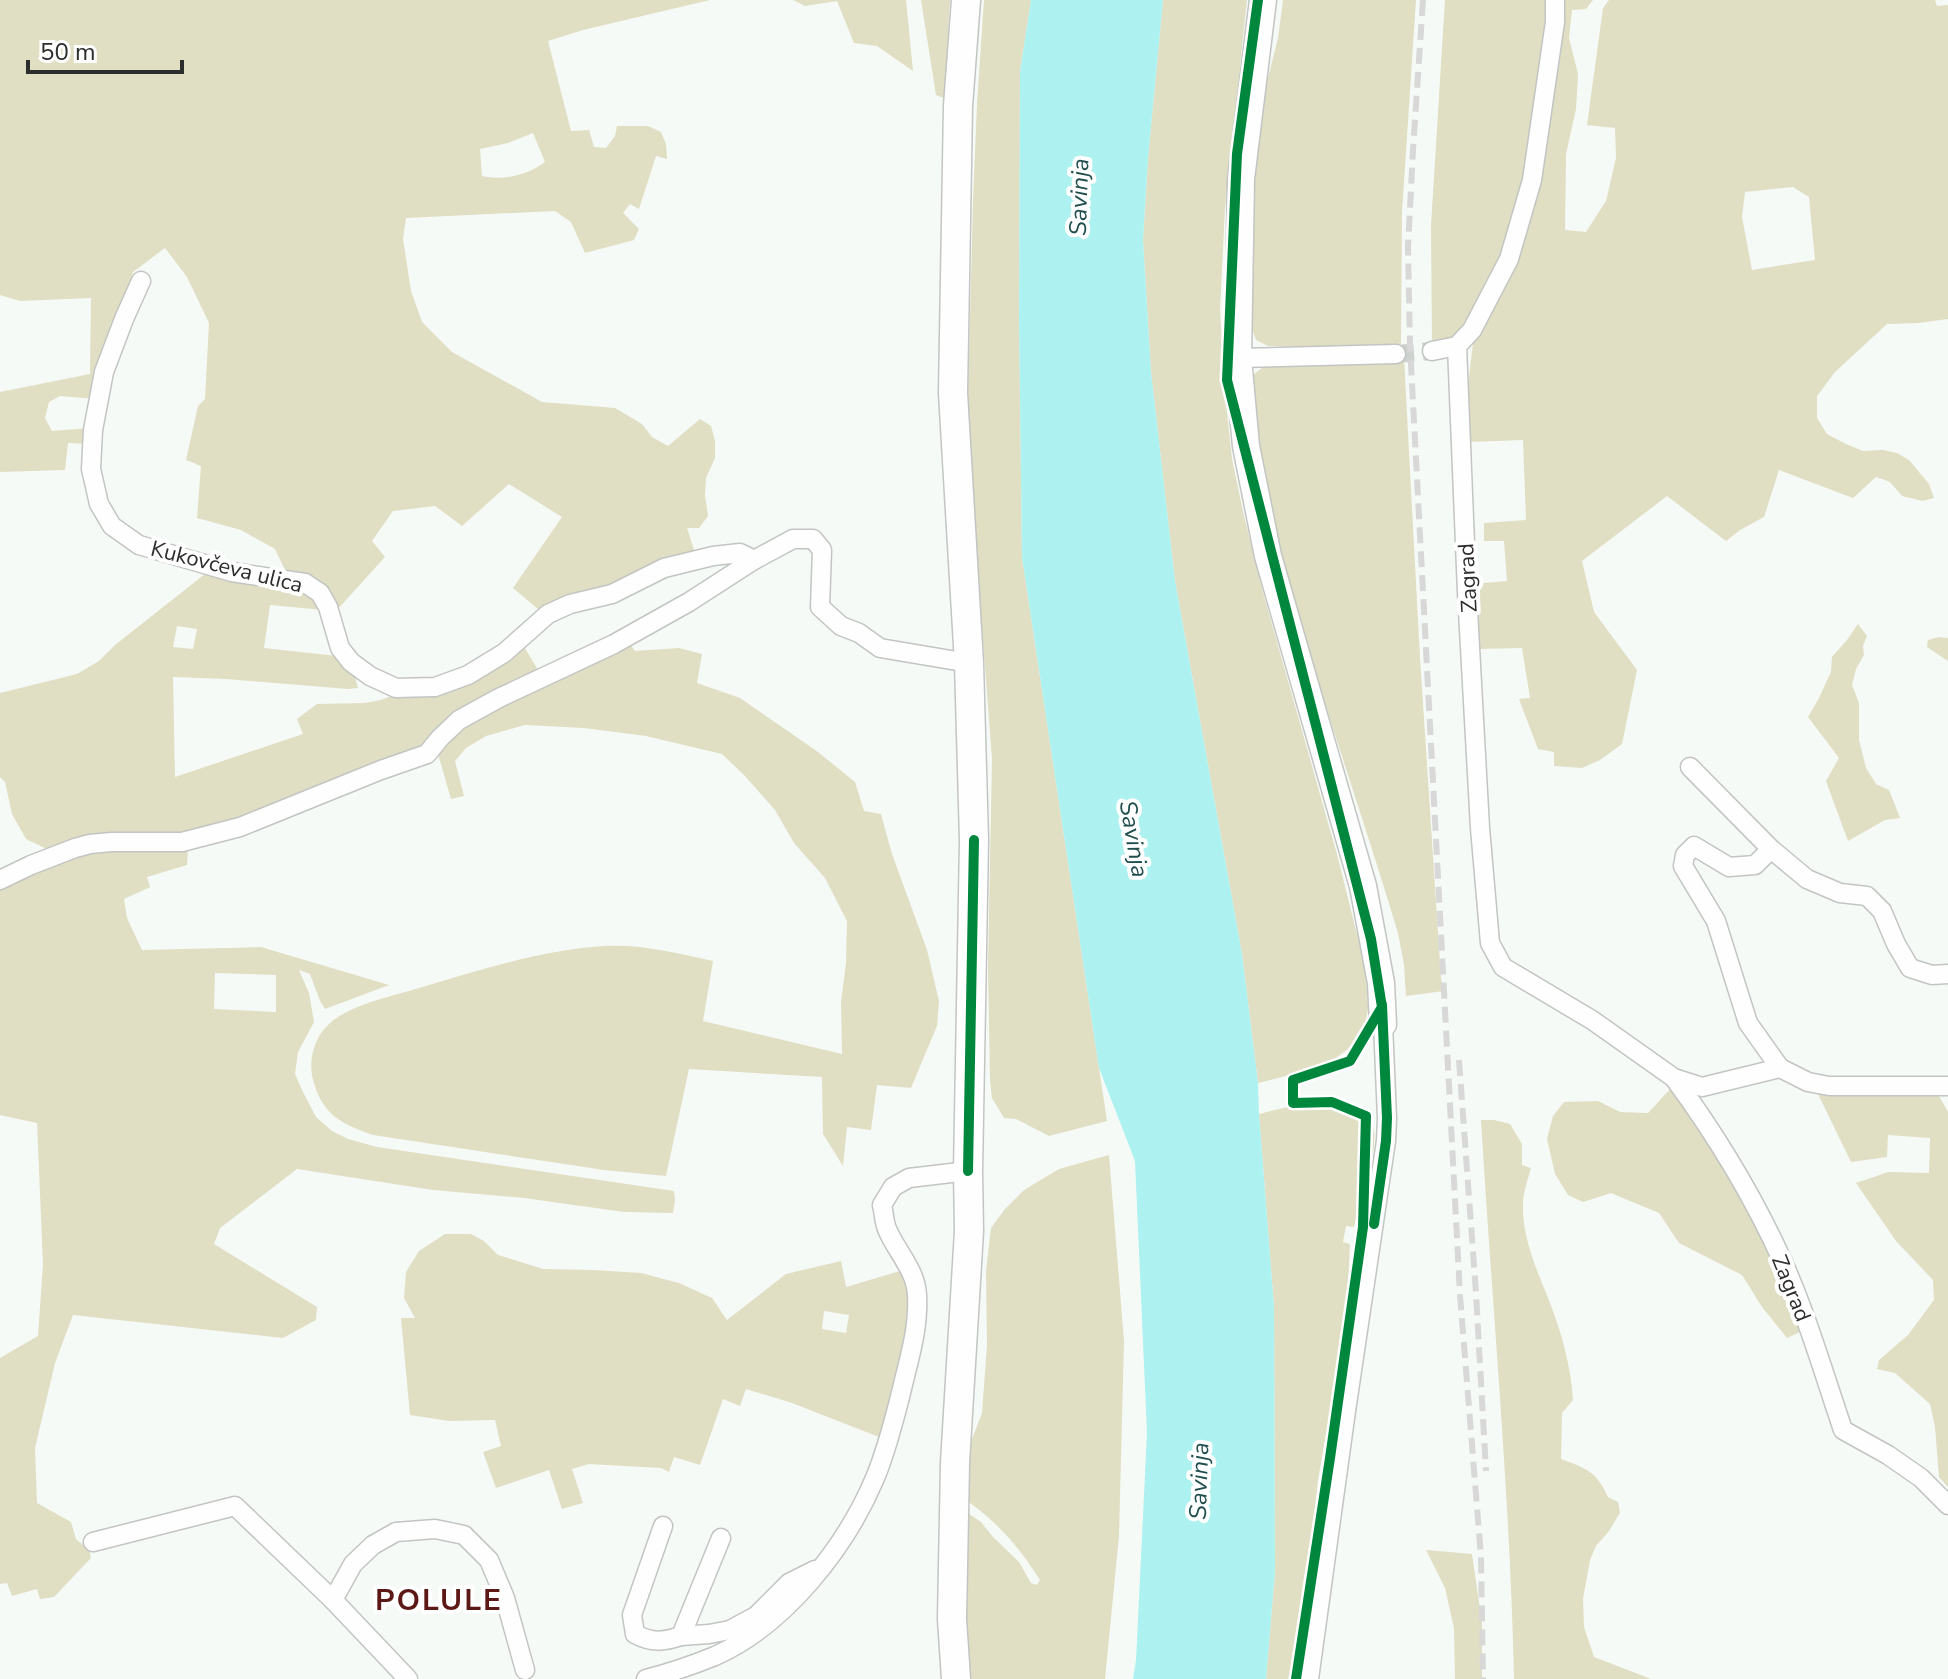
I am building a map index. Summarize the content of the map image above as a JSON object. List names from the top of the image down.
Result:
{
  "streets": {
    "street": ["Kukovčeva ulica", "Zagrad"]
  },
  "districts": ["POLULE"],
  "water": ["Savinja"],
  "scale_bar": "50 m"
}
